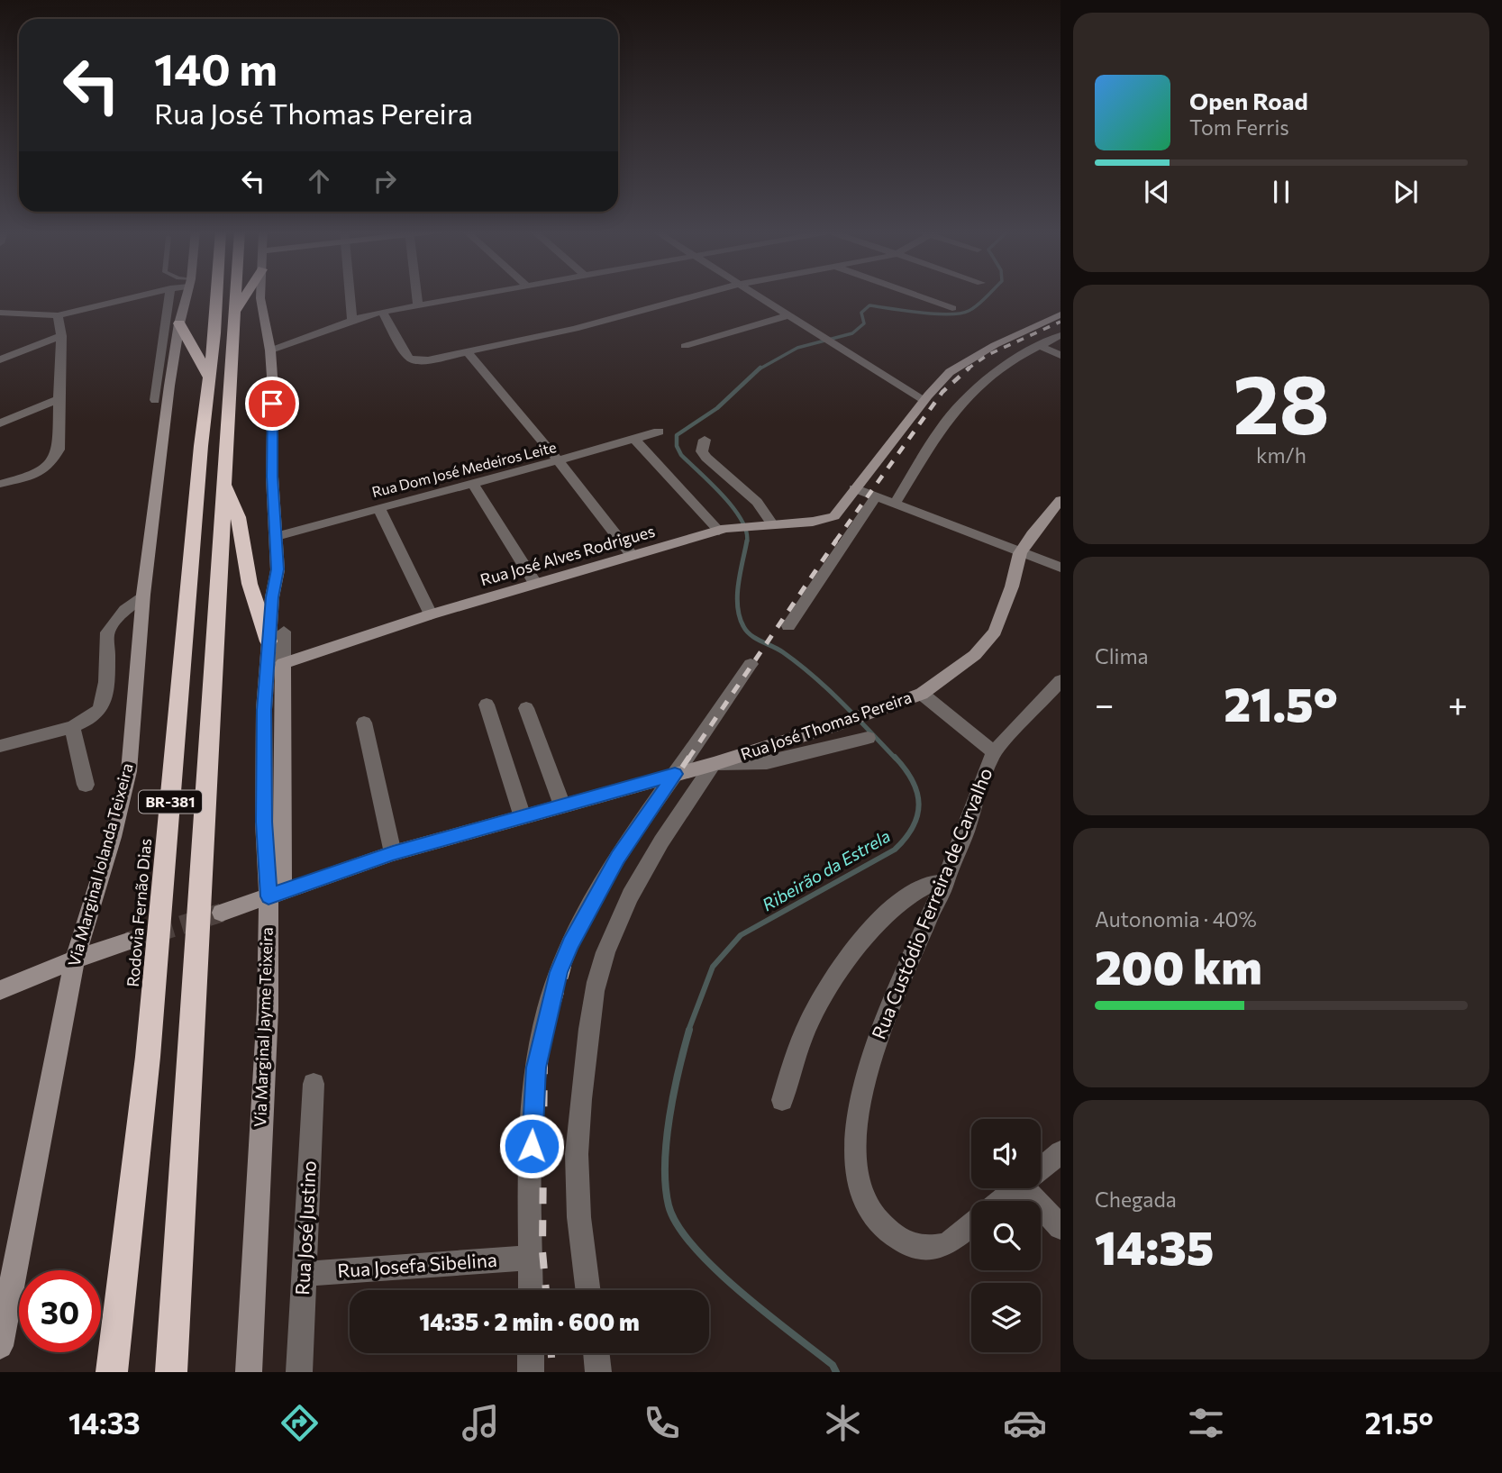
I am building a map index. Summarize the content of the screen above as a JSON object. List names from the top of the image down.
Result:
{
  "streets": {
    "highway": ["BR-381", "Rodovia Fernão Dias"],
    "main road": [
      "Rua José Alves Rodrigues",
      "Rua José Thomas Pereira",
      "Via Marginal Iolanda Teixeira",
      "Via Marginal Jayme Teixeira"
    ],
    "street": [
      "Rua Dom José Medeiros Leite",
      "Rua Custódio Ferreira de Carvalho",
      "Rua José Justino",
      "Rua Josefa Sibelina"
    ]
  },
  "crossings": [
    ["Rua Dom José Medeiros Leite", "Via Marginal Jayme Teixeira"],
    ["Rua José Thomas Pereira", "Via Marginal Jayme Teixeira"],
    ["Rua José Justino", "Rua Josefa Sibelina"]
  ],
  "water": ["Ribeirão da Estrela"],
  "page": {
    "turn": ["140 m", "Rua José Thomas Pereira"],
    "song": ["Open Road", "Tom Ferris"],
    "tile": [
      ["28", "km/h"],
      "Clima",
      ["Autonomia · 40%", "200 km"],
      ["Chegada", "14:35"]
    ],
    "heat": ["−", "21.5°", "+"],
    "limit": "30",
    "trip": "14:35 · 2 min · 600 m",
    "tabs": ["14:33", "21.5°"]
  }
}
